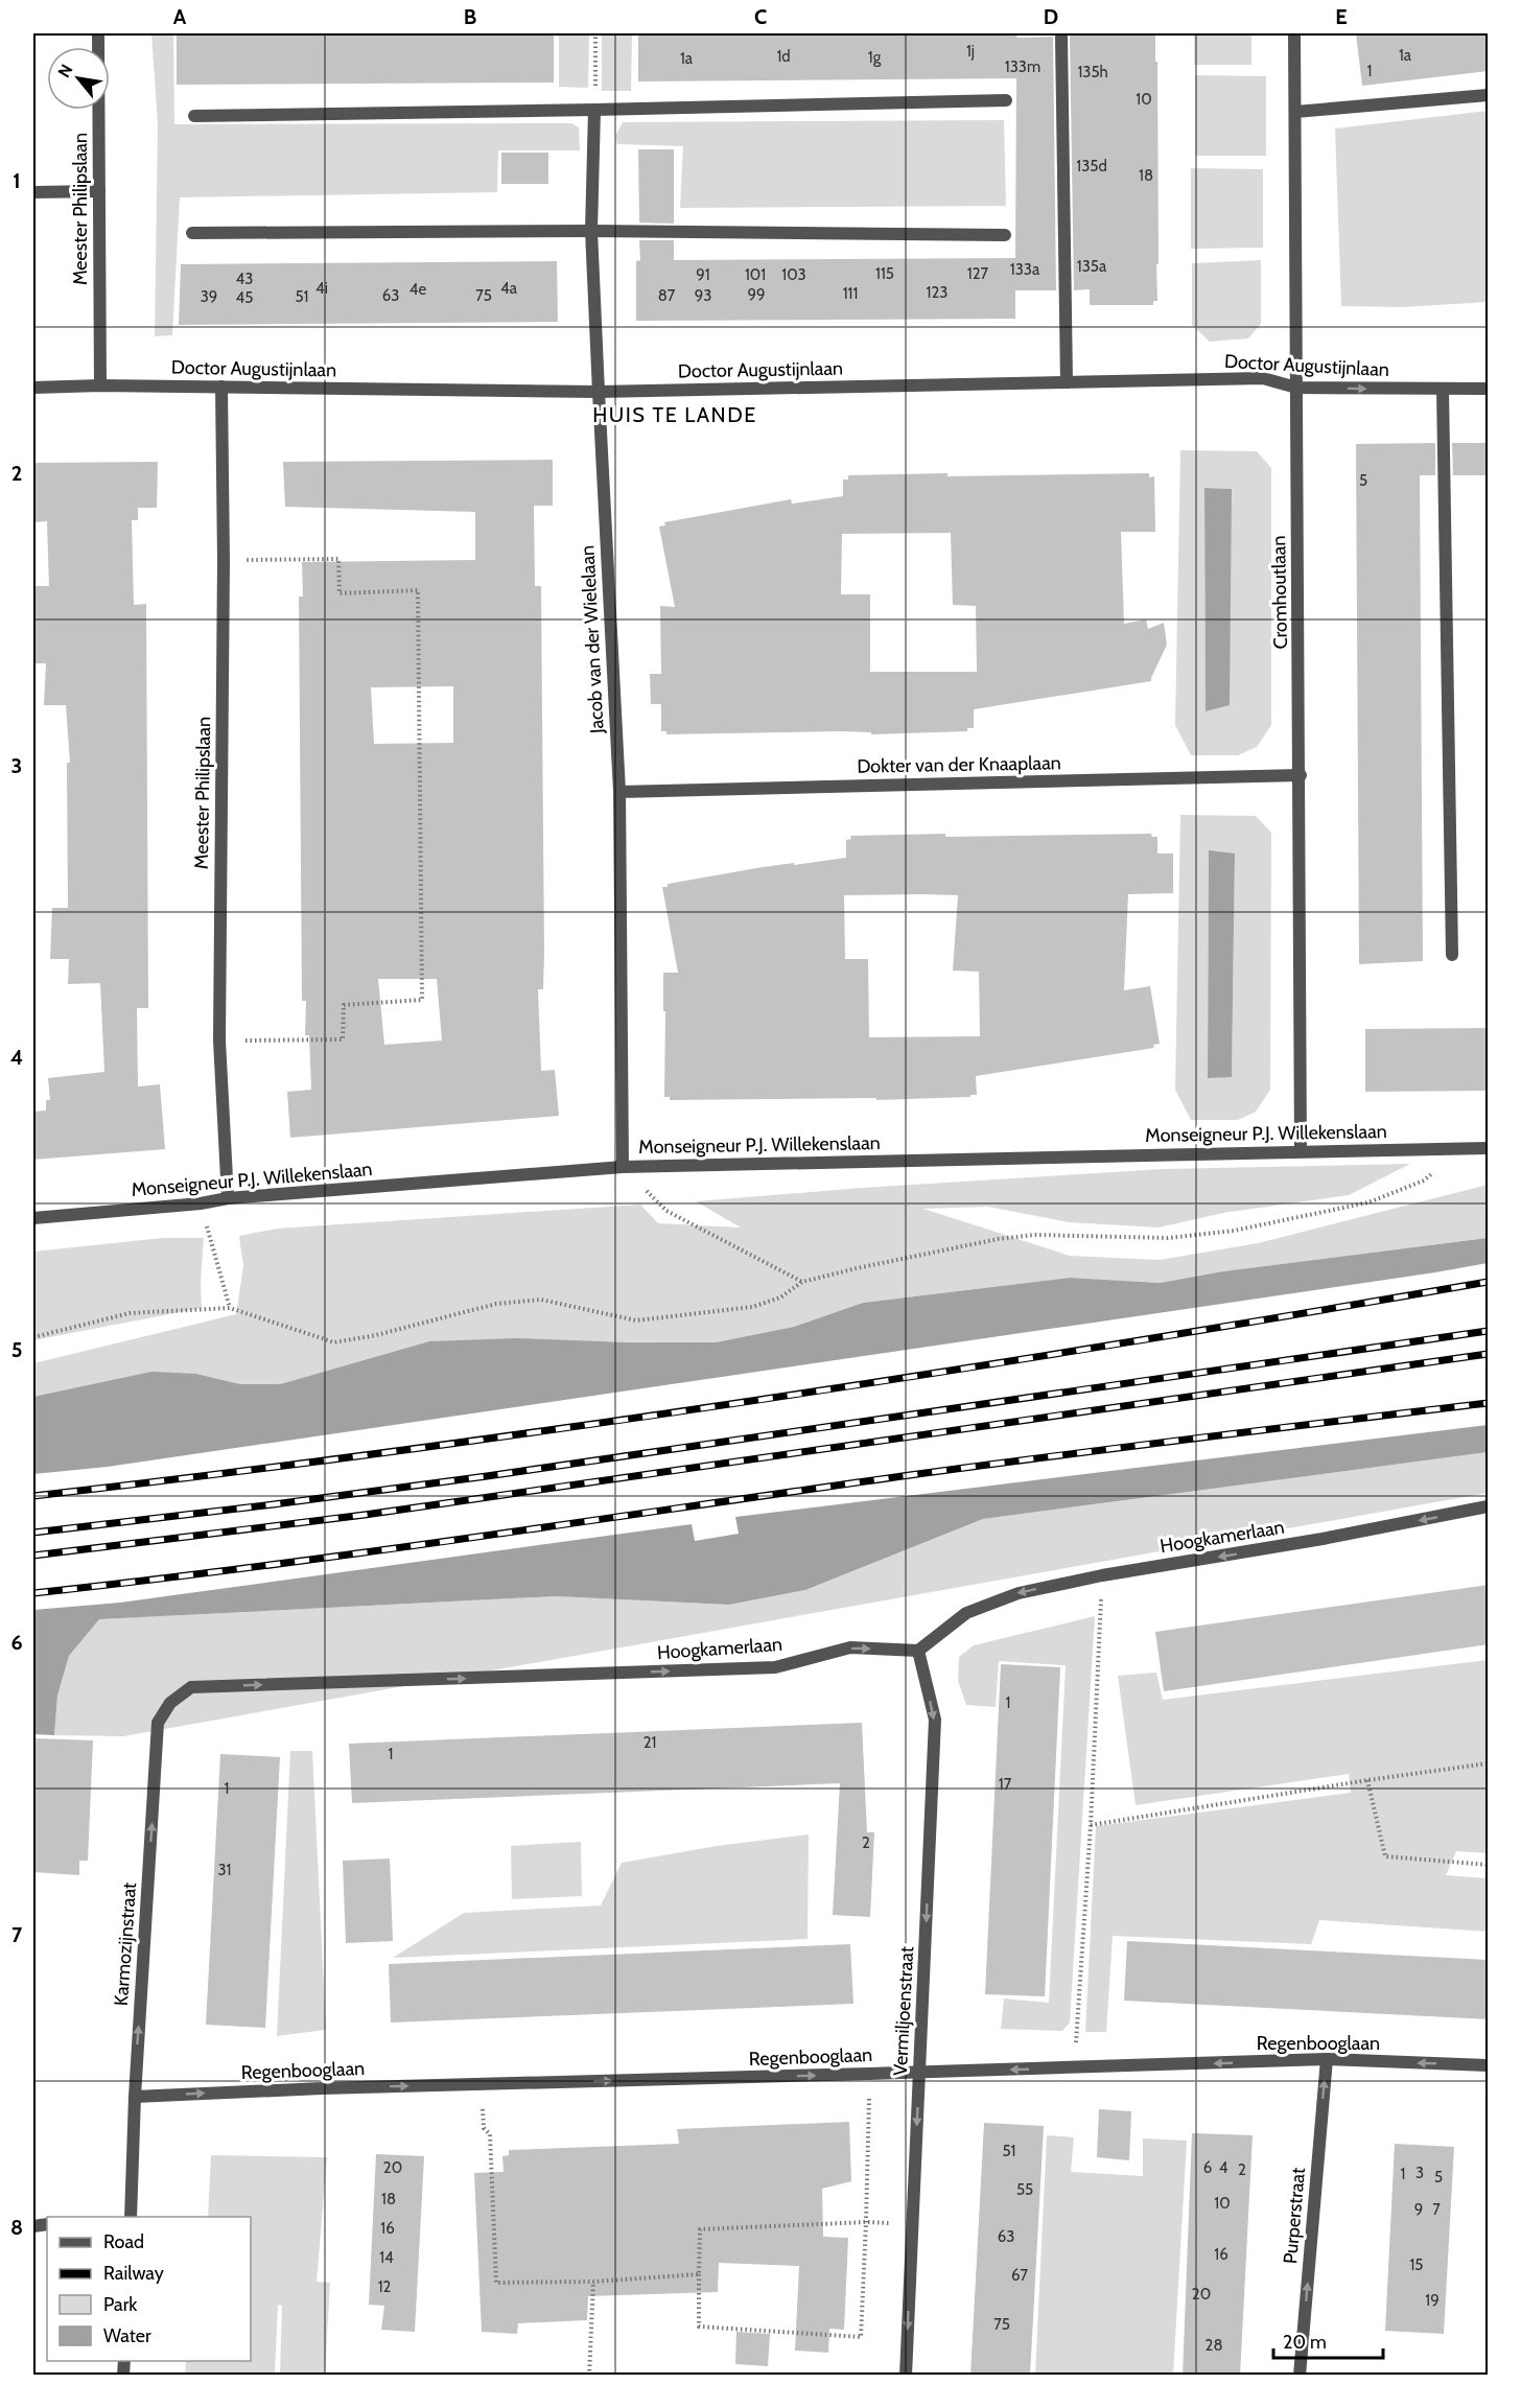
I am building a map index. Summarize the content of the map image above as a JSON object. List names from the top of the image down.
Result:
{
  "streets": {
    "street": [
      "Meester Philipslaan",
      "Doctor Augustijnlaan",
      "Cromhoutlaan",
      "Jacob van der Wielelaan",
      "Dokter van der Knaaplaan",
      "Monseigneur P.J. Willekenslaan",
      "Hoogkamerlaan",
      "Karmozijnstraat",
      "Vermiljoenstraat",
      "Regenbooglaan",
      "Purperstraat"
    ]
  },
  "crossings": [
    ["Meester Philipslaan", "Doctor Augustijnlaan"],
    ["Meester Philipslaan", "Monseigneur P.J. Willekenslaan"],
    ["Doctor Augustijnlaan", "Cromhoutlaan"],
    ["Doctor Augustijnlaan", "Jacob van der Wielelaan"],
    ["Cromhoutlaan", "Dokter van der Knaaplaan"],
    ["Cromhoutlaan", "Monseigneur P.J. Willekenslaan"],
    ["Jacob van der Wielelaan", "Dokter van der Knaaplaan"],
    ["Jacob van der Wielelaan", "Monseigneur P.J. Willekenslaan"],
    ["Hoogkamerlaan", "Karmozijnstraat"],
    ["Hoogkamerlaan", "Vermiljoenstraat"],
    ["Karmozijnstraat", "Regenbooglaan"],
    ["Vermiljoenstraat", "Regenbooglaan"],
    ["Regenbooglaan", "Purperstraat"]
  ],
  "one_way": ["Karmozijnstraat", "Vermiljoenstraat", "Purperstraat"],
  "districts": ["HUIS TE LANDE"],
  "house_numbers": [
    "1j",
    "1a",
    "1d",
    "1g",
    "1a",
    "133m",
    "1",
    "135h",
    "10",
    "135d",
    "18",
    "135a",
    "133a",
    "115",
    "127",
    "91",
    "101",
    "103",
    "43",
    "4i",
    "4a",
    "4e",
    "123",
    "111",
    "99",
    "63",
    "75",
    "87",
    "93",
    "39",
    "51",
    "45",
    "5",
    "1",
    "21",
    "1",
    "17",
    "1",
    "2",
    "31",
    "51",
    "20",
    "6",
    "4",
    "2",
    "3",
    "1",
    "5",
    "55",
    "18",
    "10",
    "9",
    "7",
    "16",
    "63",
    "16",
    "14",
    "15",
    "67",
    "12",
    "20",
    "19",
    "75",
    "28"
  ],
  "legend": [
    "Road",
    "Railway",
    "Park",
    "Water"
  ],
  "scale_bar": "20 m",
  "north": "top left",
  "grid": {
    "columns": [
      "A",
      "B",
      "C",
      "D",
      "E"
    ],
    "rows": [
      "1",
      "2",
      "3",
      "4",
      "5",
      "6",
      "7",
      "8"
    ]
  }
}
